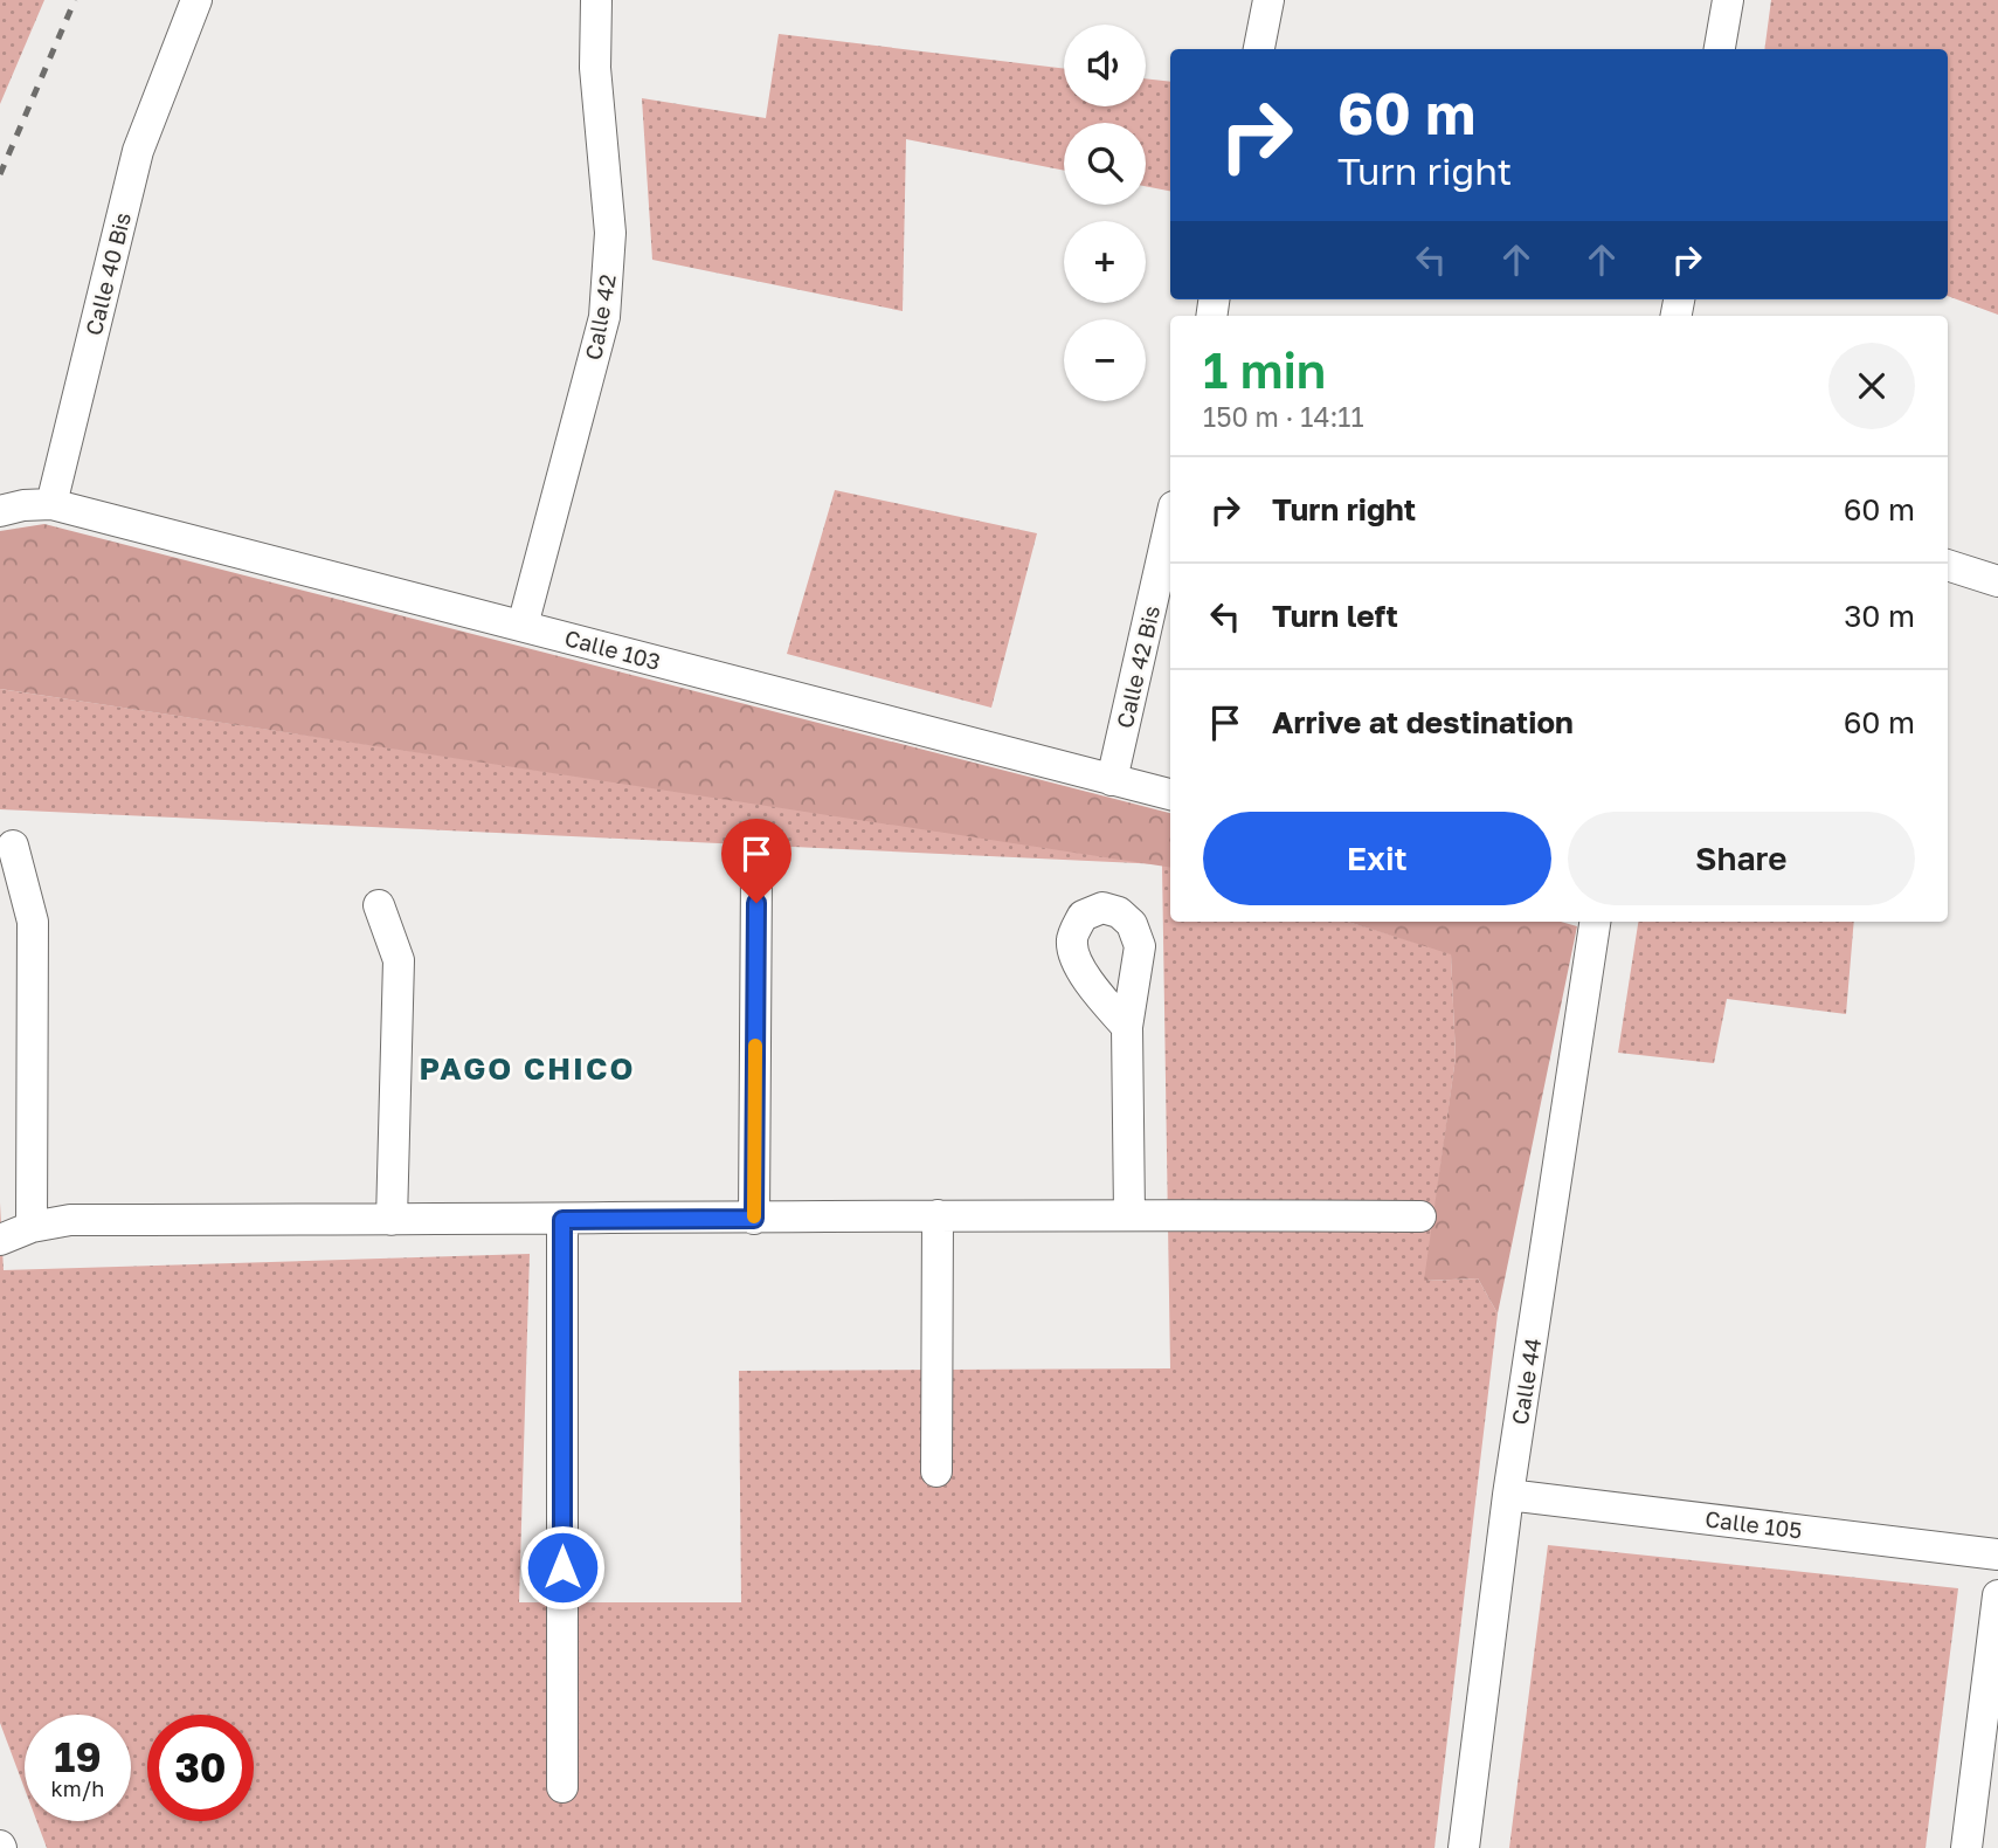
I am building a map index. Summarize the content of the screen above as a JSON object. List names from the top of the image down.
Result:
{
  "streets": {
    "street": [
      "Calle 40 Bis",
      "Calle 42",
      "Calle 103",
      "Calle 42 Bis",
      "Calle 44",
      "Calle 105"
    ]
  },
  "crossings": [
    ["Calle 40 Bis", "Calle 103"],
    ["Calle 42", "Calle 103"],
    ["Calle 103", "Calle 42 Bis"],
    ["Calle 44", "Calle 105"]
  ],
  "districts": ["PAGO CHICO"],
  "page": {
    "map_buttons": ["+", "−"],
    "turn": ["60 m", "Turn right"],
    "heading": ["1 min", "150 m · 14:11"],
    "list": [
      {
        "name": "Turn right",
        "value": "60 m"
      },
      {
        "name": "Turn left",
        "value": "30 m"
      },
      {
        "name": "Arrive at destination",
        "value": "60 m"
      }
    ],
    "buttons": ["Exit", "Share"],
    "speed": "19 km/h",
    "limit": "30"
  }
}
